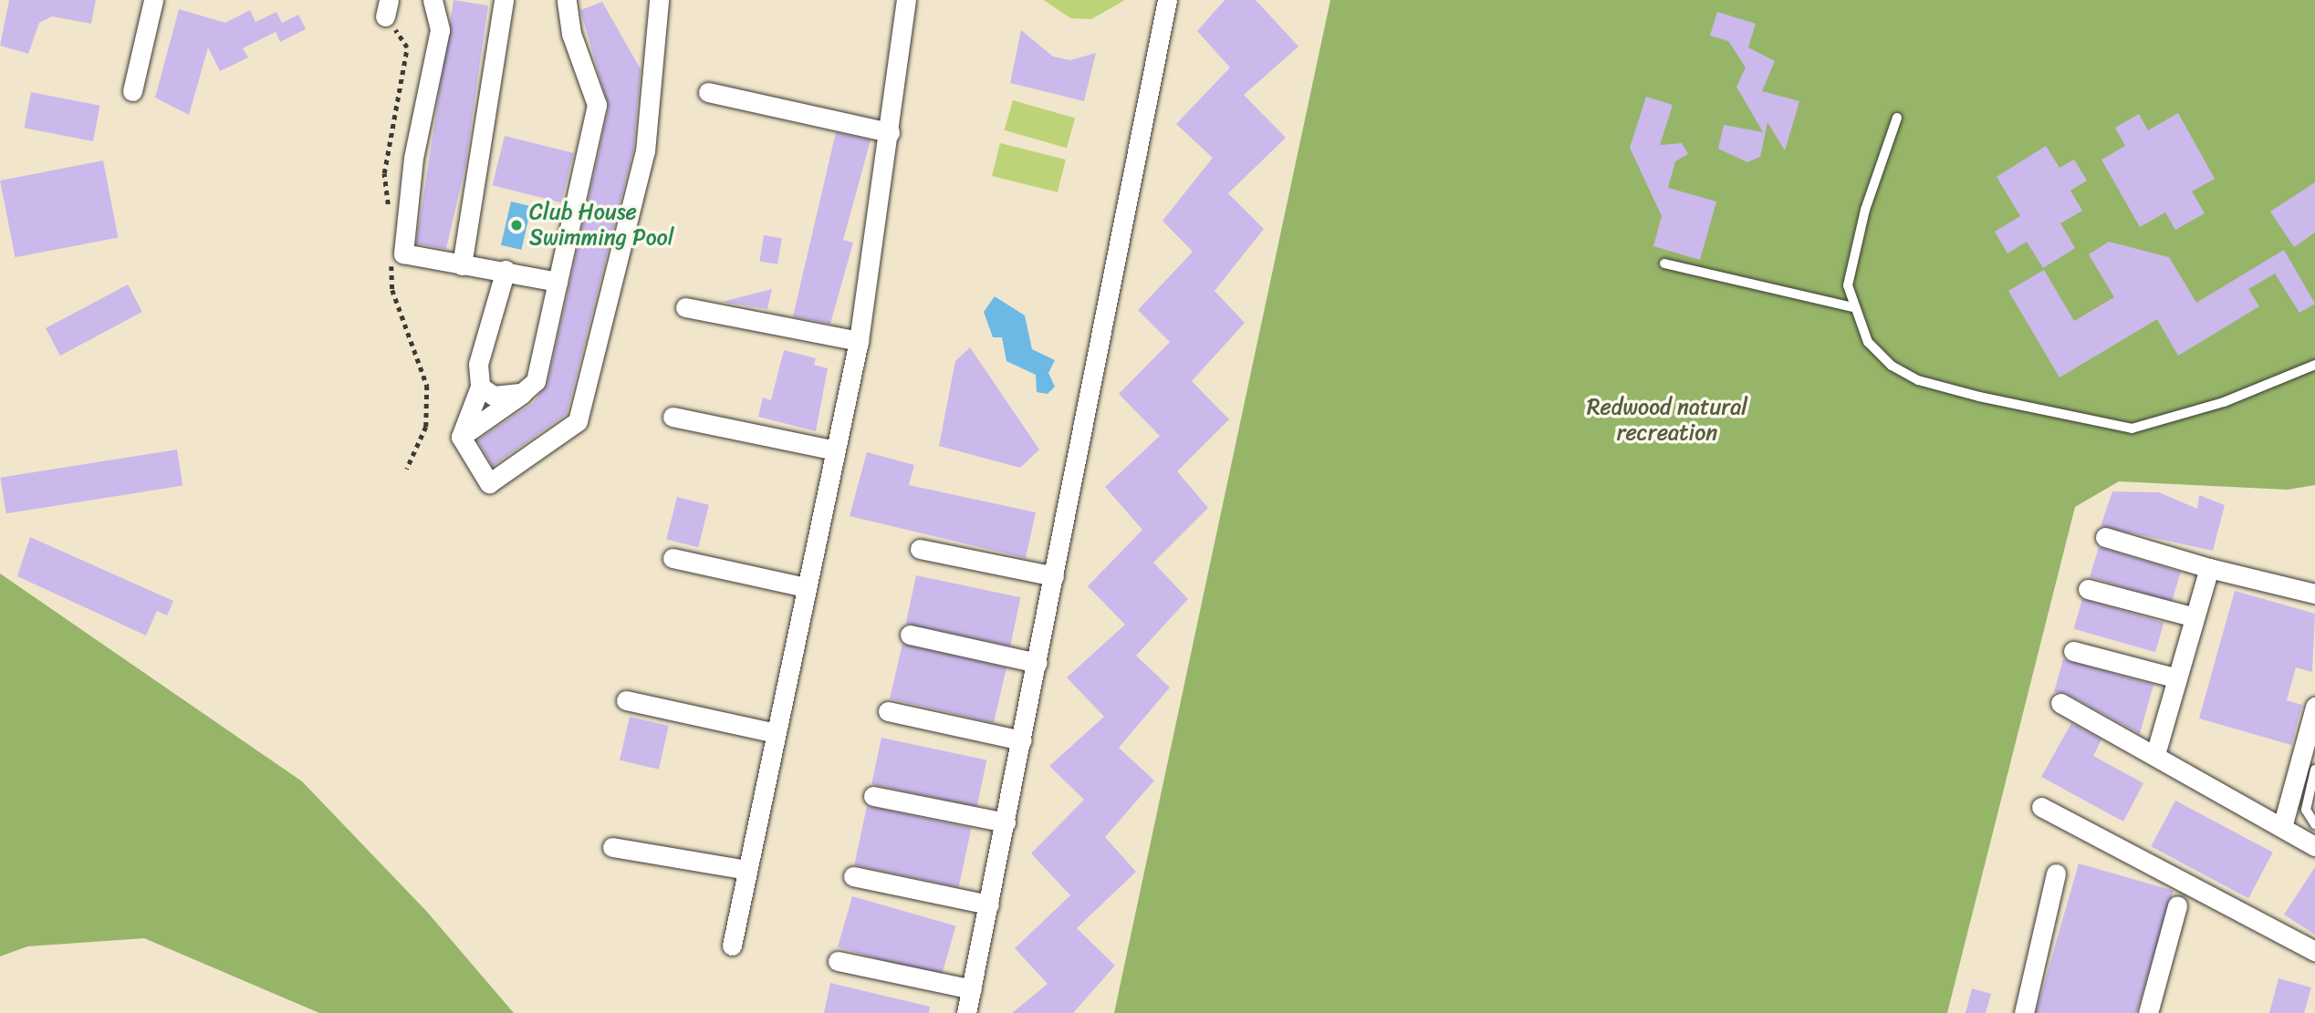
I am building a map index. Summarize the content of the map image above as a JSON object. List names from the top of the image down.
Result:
{
  "parks": ["Redwood natural recreation"],
  "places": ["Club House Swimming Pool"]
}
